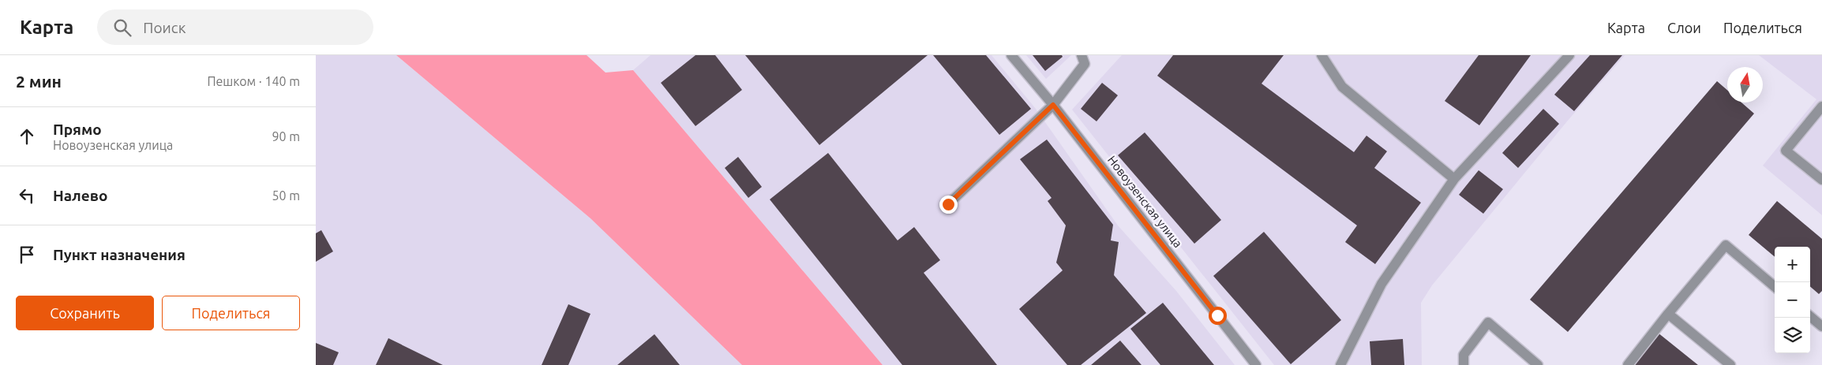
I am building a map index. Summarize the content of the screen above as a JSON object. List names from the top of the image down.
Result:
{
  "streets": {
    "street": ["Новоузенская улица"]
  },
  "north": "top",
  "page": {
    "header": "Карта",
    "search": "Поиск",
    "nav": ["Карта", "Слои", "Поделиться"],
    "heading": ["2 мин", "Пешком · 140 m"],
    "list": [
      ["Прямо", "Новоузенская улица", "90 m"],
      ["Налево", "50 m"],
      "Пункт назначения"
    ],
    "map_buttons": ["+", "−"],
    "buttons": ["Сохранить", "Поделиться"]
  }
}
